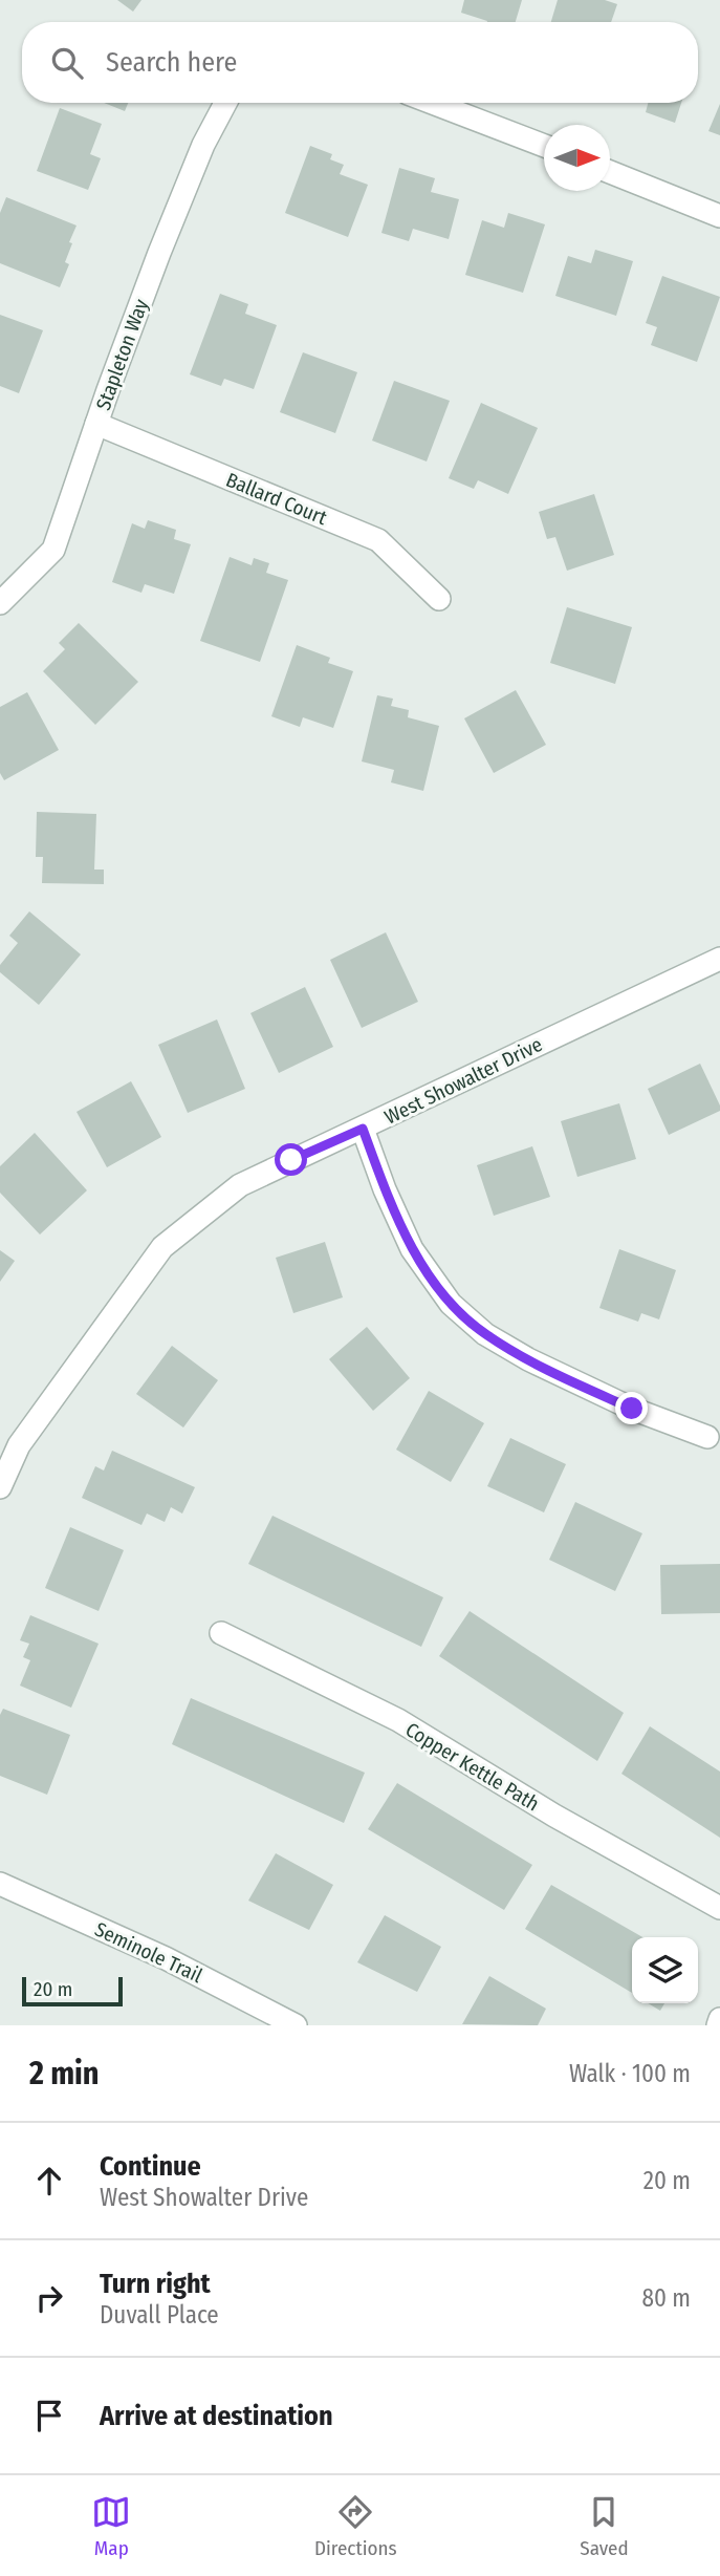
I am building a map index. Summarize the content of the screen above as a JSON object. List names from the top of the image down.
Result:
{
  "streets": {
    "street": [
      "Stapleton Way",
      "Ballard Court",
      "West Showalter Drive",
      "Copper Kettle Path",
      "Seminole Trail"
    ]
  },
  "crossings": [
    ["Stapleton Way", "Ballard Court"]
  ],
  "scale_bar": "20 m",
  "north": "right",
  "page": {
    "search": "Search here",
    "scale": "20 m",
    "heading": ["2 min", "Walk · 100 m"],
    "list": [
      ["Continue", "West Showalter Drive", "20 m"],
      ["Turn right", "Duvall Place", "80 m"],
      "Arrive at destination"
    ],
    "nav": ["Map", "Directions", "Saved"]
  }
}
